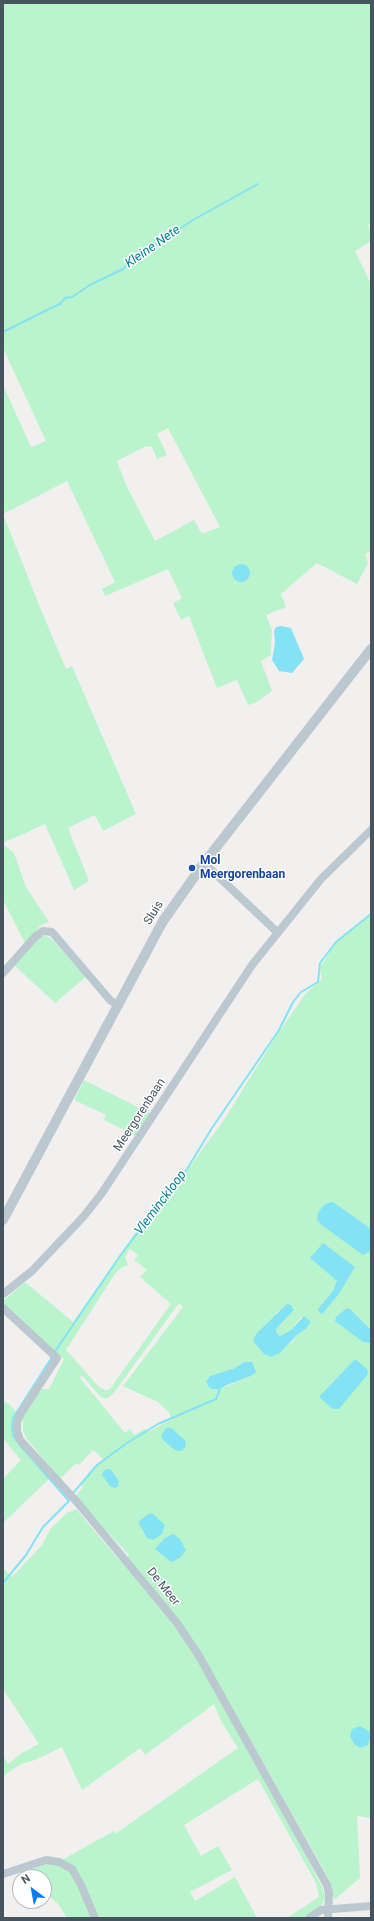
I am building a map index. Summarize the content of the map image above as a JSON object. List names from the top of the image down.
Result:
{
  "streets": {
    "street": ["Sluis", "Meergorenbaan", "De Meer"]
  },
  "water": ["Kleine Nete", "Vleminckloop"],
  "places": ["Mol Meergorenbaan"],
  "north": "top left"
}
